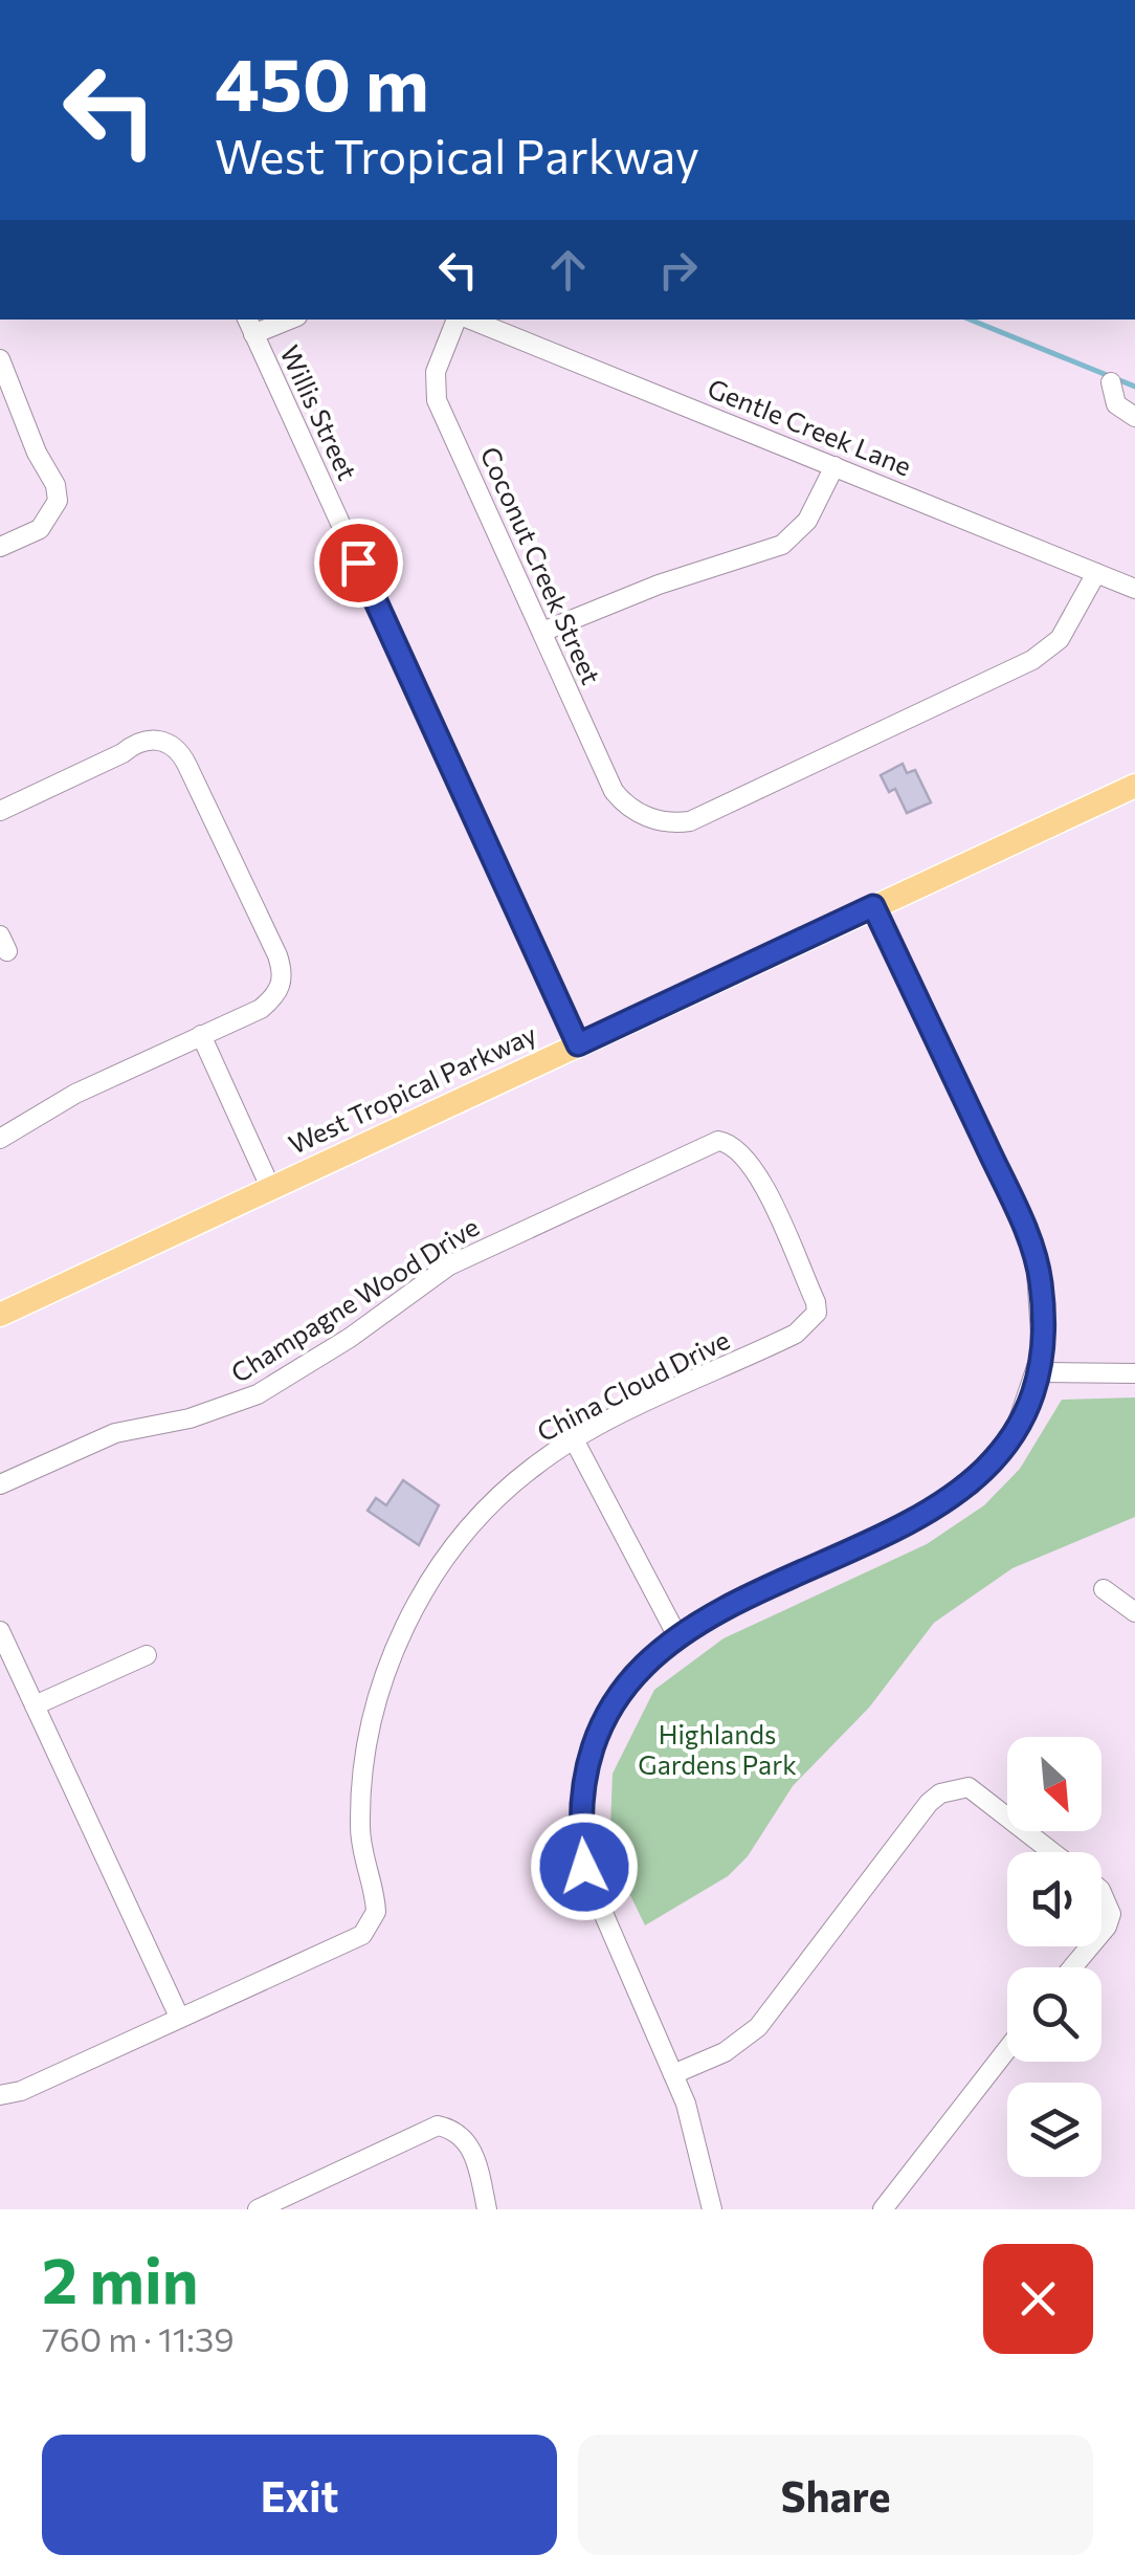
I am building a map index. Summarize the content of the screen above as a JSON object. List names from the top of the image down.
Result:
{
  "streets": {
    "main road": ["West Tropical Parkway"],
    "street": [
      "Willis Street",
      "Gentle Creek Lane",
      "Coconut Creek Street",
      "Champagne Wood Drive",
      "China Cloud Drive"
    ]
  },
  "crossings": [
    ["Willis Street", "West Tropical Parkway"],
    ["Gentle Creek Lane", "Coconut Creek Street"],
    ["Champagne Wood Drive", "China Cloud Drive"]
  ],
  "parks": ["Highlands Gardens Park"],
  "north": "bottom right",
  "page": {
    "turn": ["450 m", "West Tropical Parkway"],
    "heading": ["2 min", "760 m · 11:39"],
    "buttons": ["Exit", "Share"]
  }
}
